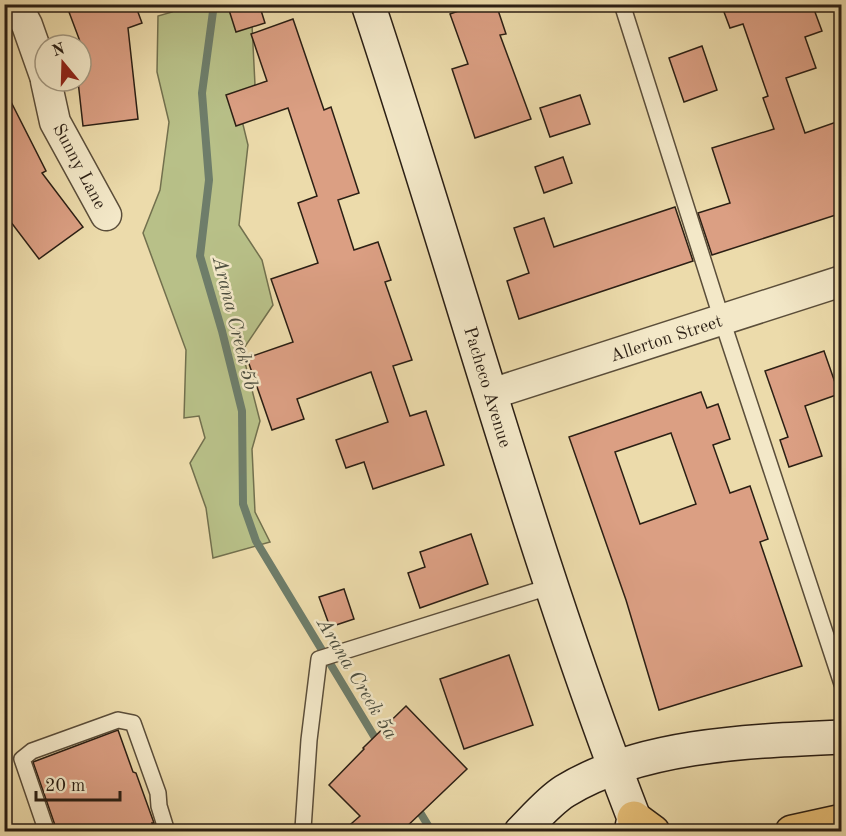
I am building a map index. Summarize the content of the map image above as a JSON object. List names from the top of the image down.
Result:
{
  "streets": {
    "street": ["Sunny Lane", "Allerton Street", "Pacheco Avenue"]
  },
  "crossings": [
    ["Allerton Street", "Pacheco Avenue"]
  ],
  "water": ["Arana Creek 5b", "Arana Creek 5a"],
  "scale_bar": "20 m",
  "north": "top"
}
